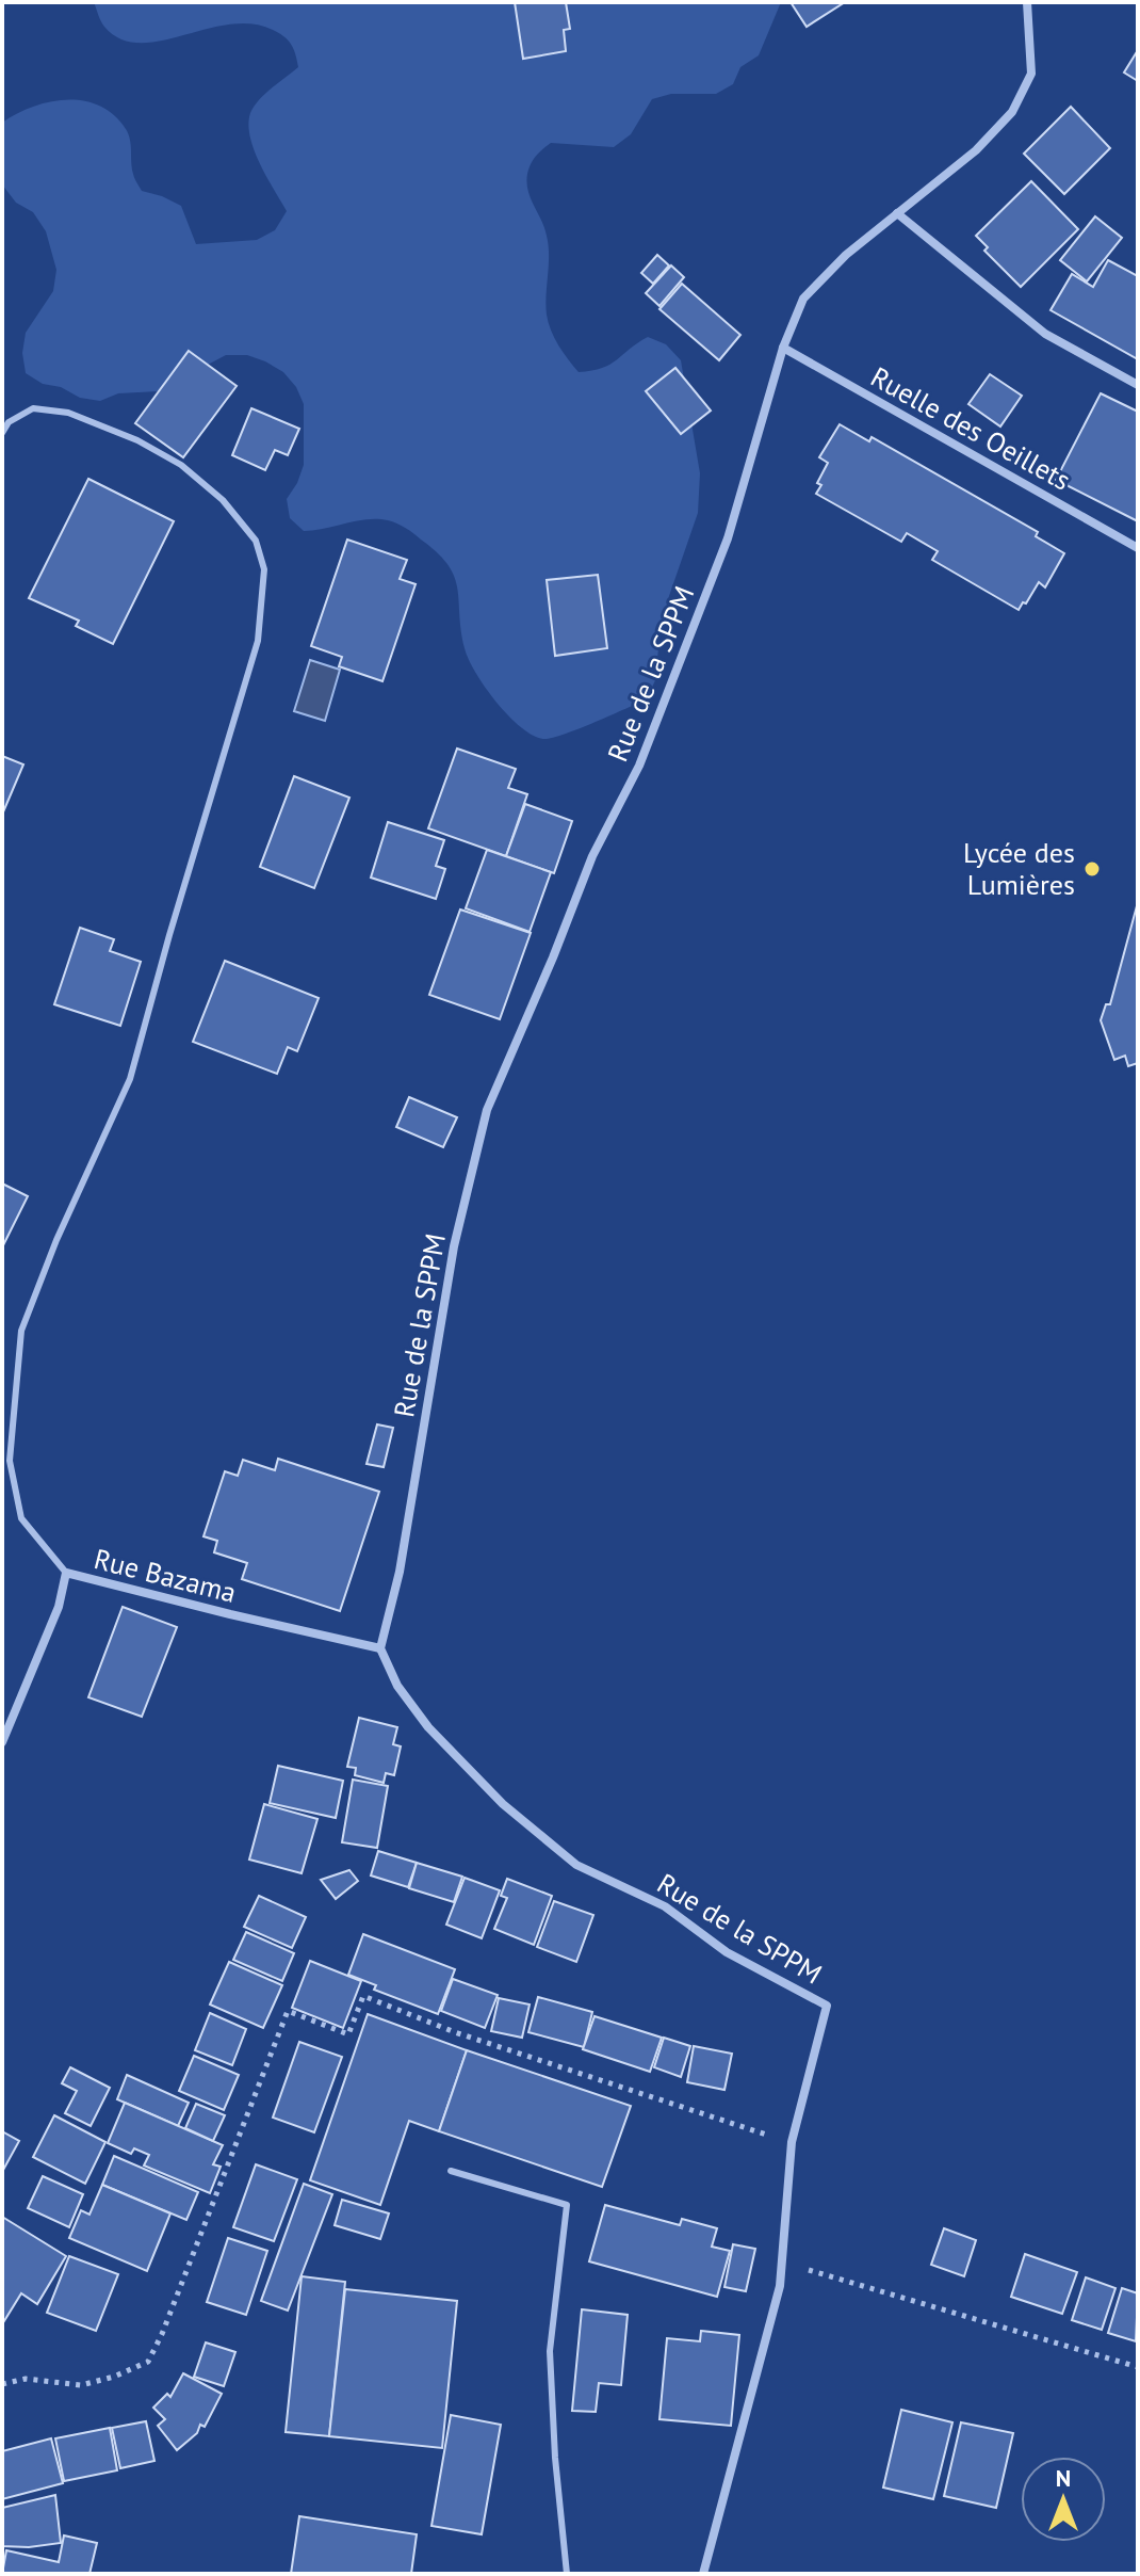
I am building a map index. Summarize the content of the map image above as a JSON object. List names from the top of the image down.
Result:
{
  "streets": {
    "street": ["Ruelle des Oeillets", "Rue de la SPPM", "Rue Bazama"]
  },
  "crossings": [
    ["Ruelle des Oeillets", "Rue de la SPPM"],
    ["Rue de la SPPM", "Rue Bazama"]
  ],
  "places": ["Lycée des Lumières"],
  "north": "top"
}
